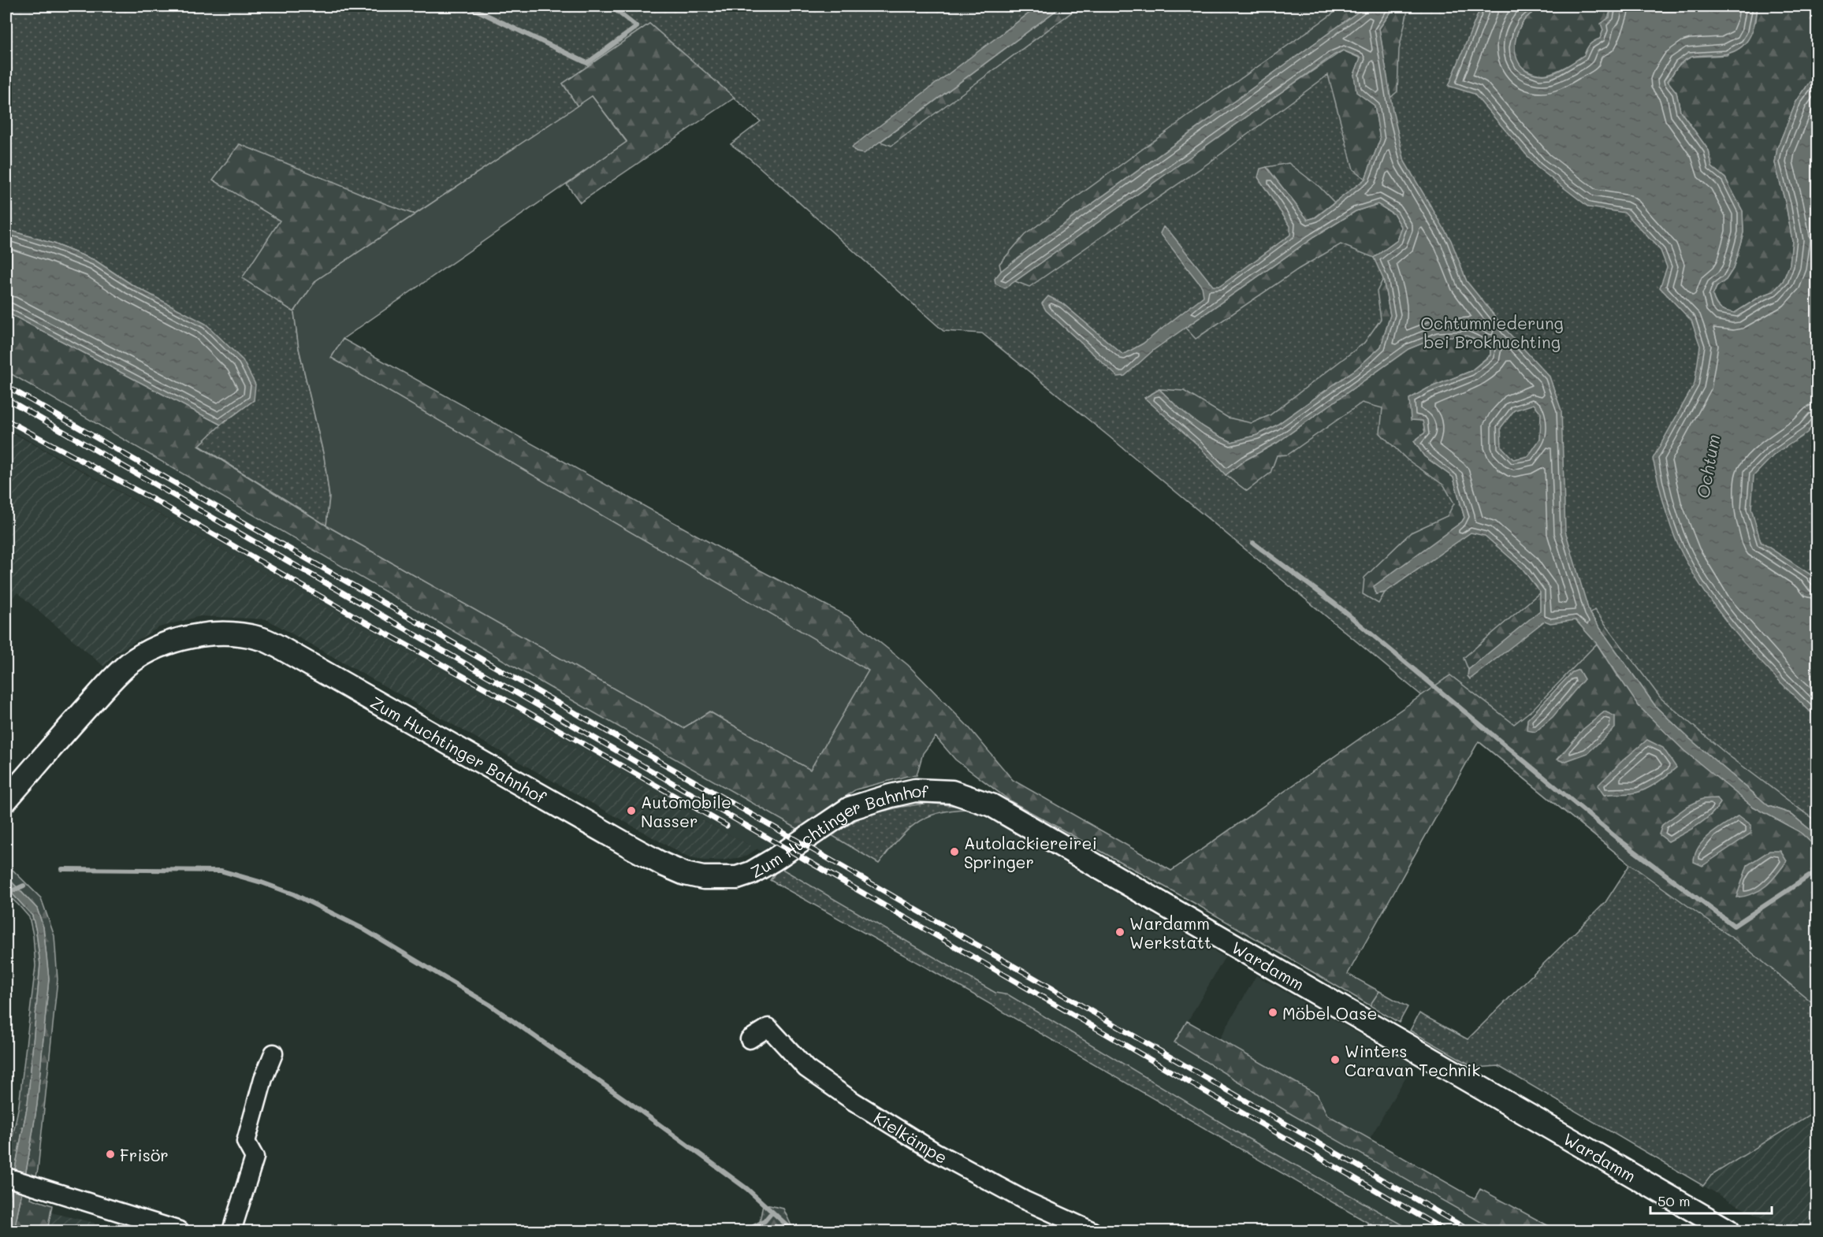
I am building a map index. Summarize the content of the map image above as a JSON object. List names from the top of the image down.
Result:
{
  "streets": {
    "street": ["Zum Huchtinger Bahnhof", "Wardamm", "Kielkämpe"]
  },
  "crossings": [
    ["Zum Huchtinger Bahnhof", "Wardamm"]
  ],
  "water": ["Ochtum"],
  "parks": ["Ochtumniederung bei Brokhuchting"],
  "places": [
    "Automobile Nasser",
    "Autolackiereirei Springer",
    "Wardamm Werkstatt",
    "Möbel Oase",
    "Winters Caravan Technik",
    "Frisör"
  ],
  "scale_bar": "50 m"
}
